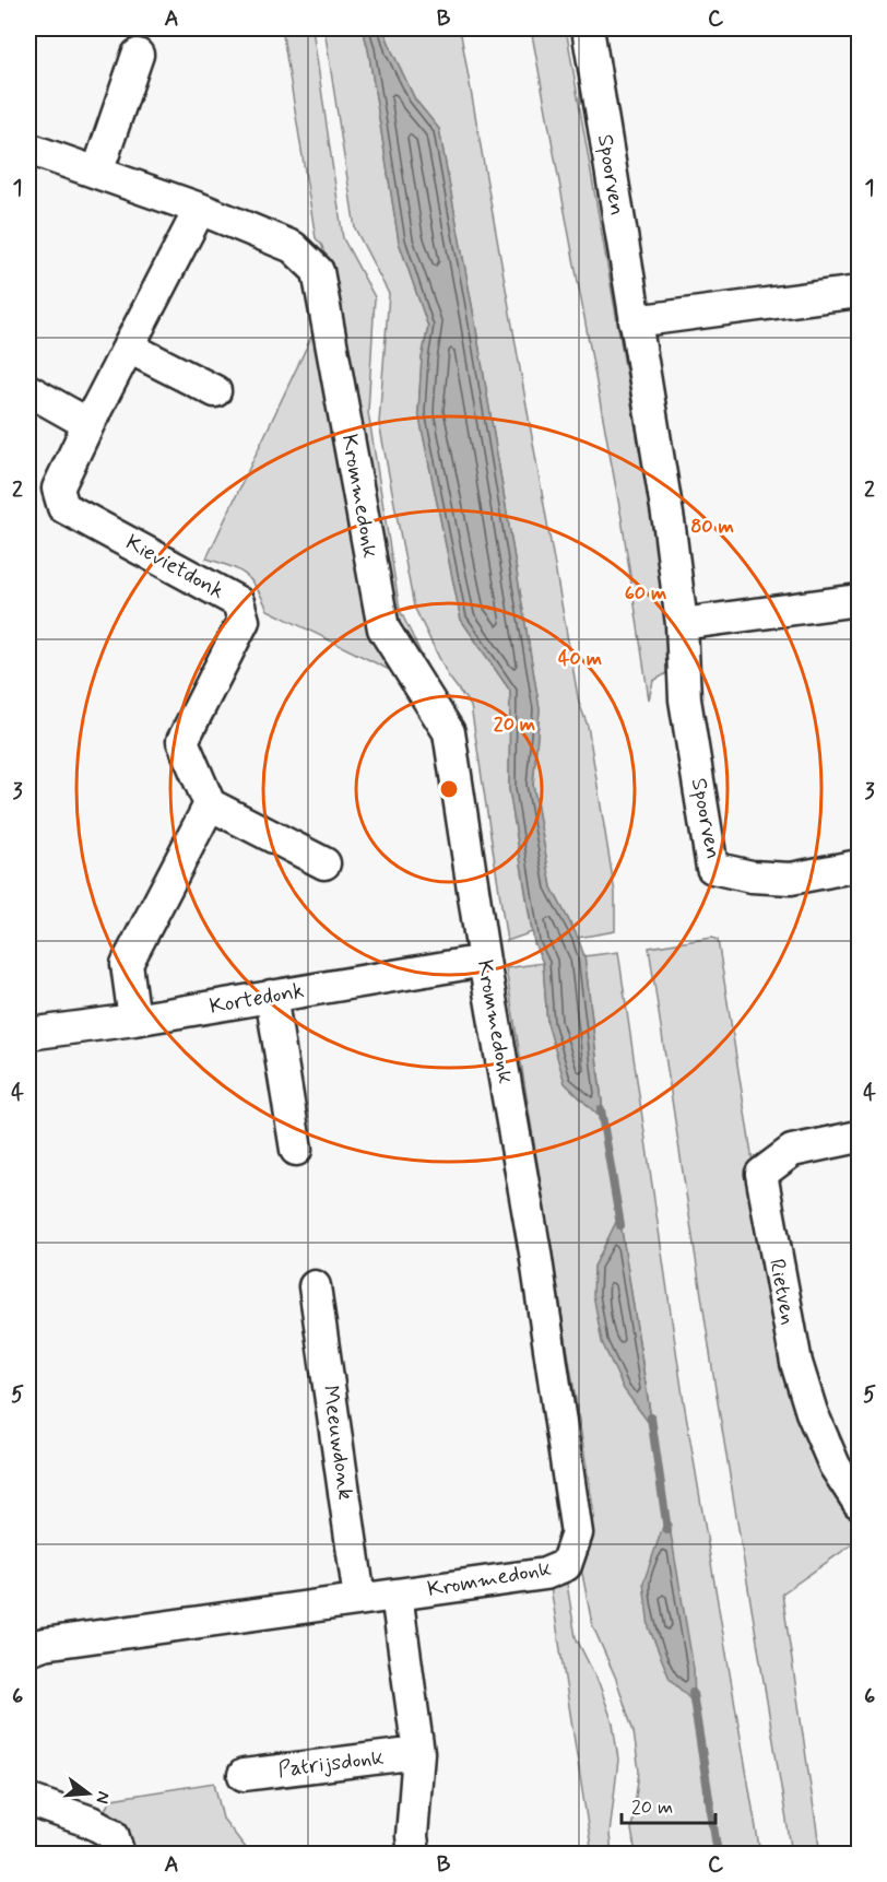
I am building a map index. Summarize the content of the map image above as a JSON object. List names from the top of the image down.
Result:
{
  "streets": {
    "street": [
      "Spoorven",
      "Krommedonk",
      "Kievietdonk",
      "Kortedonk",
      "Rietven",
      "Meeuwdonk",
      "Patrijsdonk"
    ]
  },
  "crossings": [
    ["Krommedonk", "Kievietdonk"],
    ["Krommedonk", "Kortedonk"],
    ["Krommedonk", "Meeuwdonk"],
    ["Krommedonk", "Patrijsdonk"]
  ],
  "scale_bar": "20 m",
  "north": "right",
  "grid": {
    "columns": ["A", "B", "C"],
    "rows": [
      "1",
      "2",
      "3",
      "4",
      "5",
      "6"
    ]
  },
  "rings": [
    "80 m",
    "60 m",
    "40 m",
    "20 m"
  ]
}
